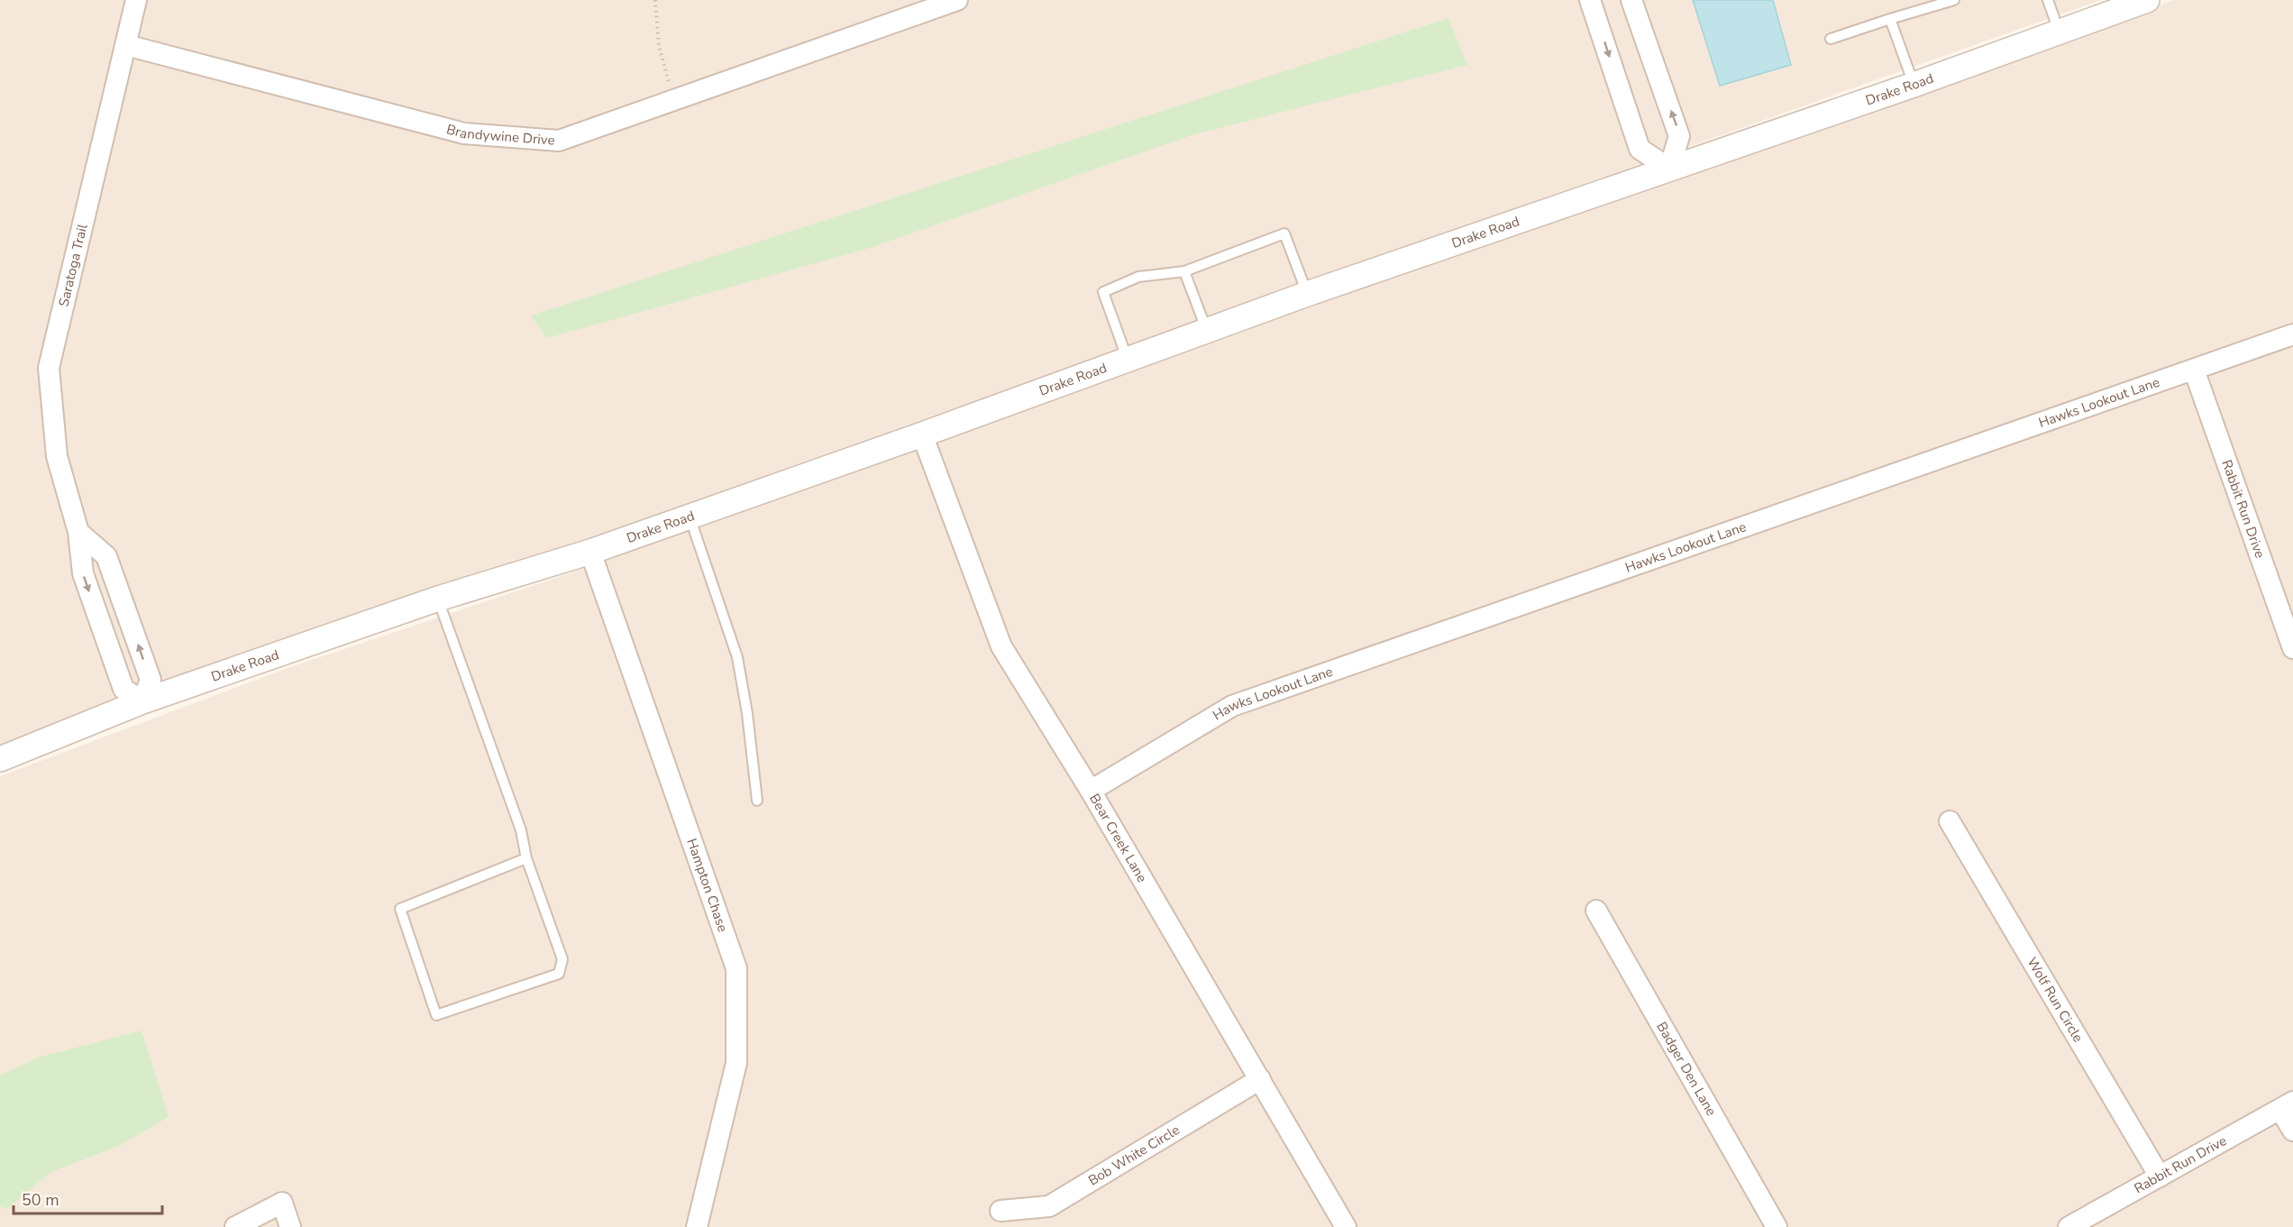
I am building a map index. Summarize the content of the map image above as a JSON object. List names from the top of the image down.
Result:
{
  "streets": {
    "street": [
      "Drake Road",
      "Brandywine Drive",
      "Saratoga Trail",
      "Hawks Lookout Lane",
      "Rabbit Run Drive",
      "Bear Creek Lane",
      "Hampton Chase",
      "Wolf Run Circle",
      "Badger Den Lane",
      "Bob White Circle"
    ]
  },
  "crossings": [
    ["Drake Road", "Saratoga Trail"],
    ["Drake Road", "Bear Creek Lane"],
    ["Drake Road", "Hampton Chase"],
    ["Brandywine Drive", "Saratoga Trail"],
    ["Hawks Lookout Lane", "Rabbit Run Drive"],
    ["Hawks Lookout Lane", "Bear Creek Lane"],
    ["Rabbit Run Drive", "Wolf Run Circle"],
    ["Bear Creek Lane", "Bob White Circle"]
  ],
  "scale_bar": "50 m"
}
